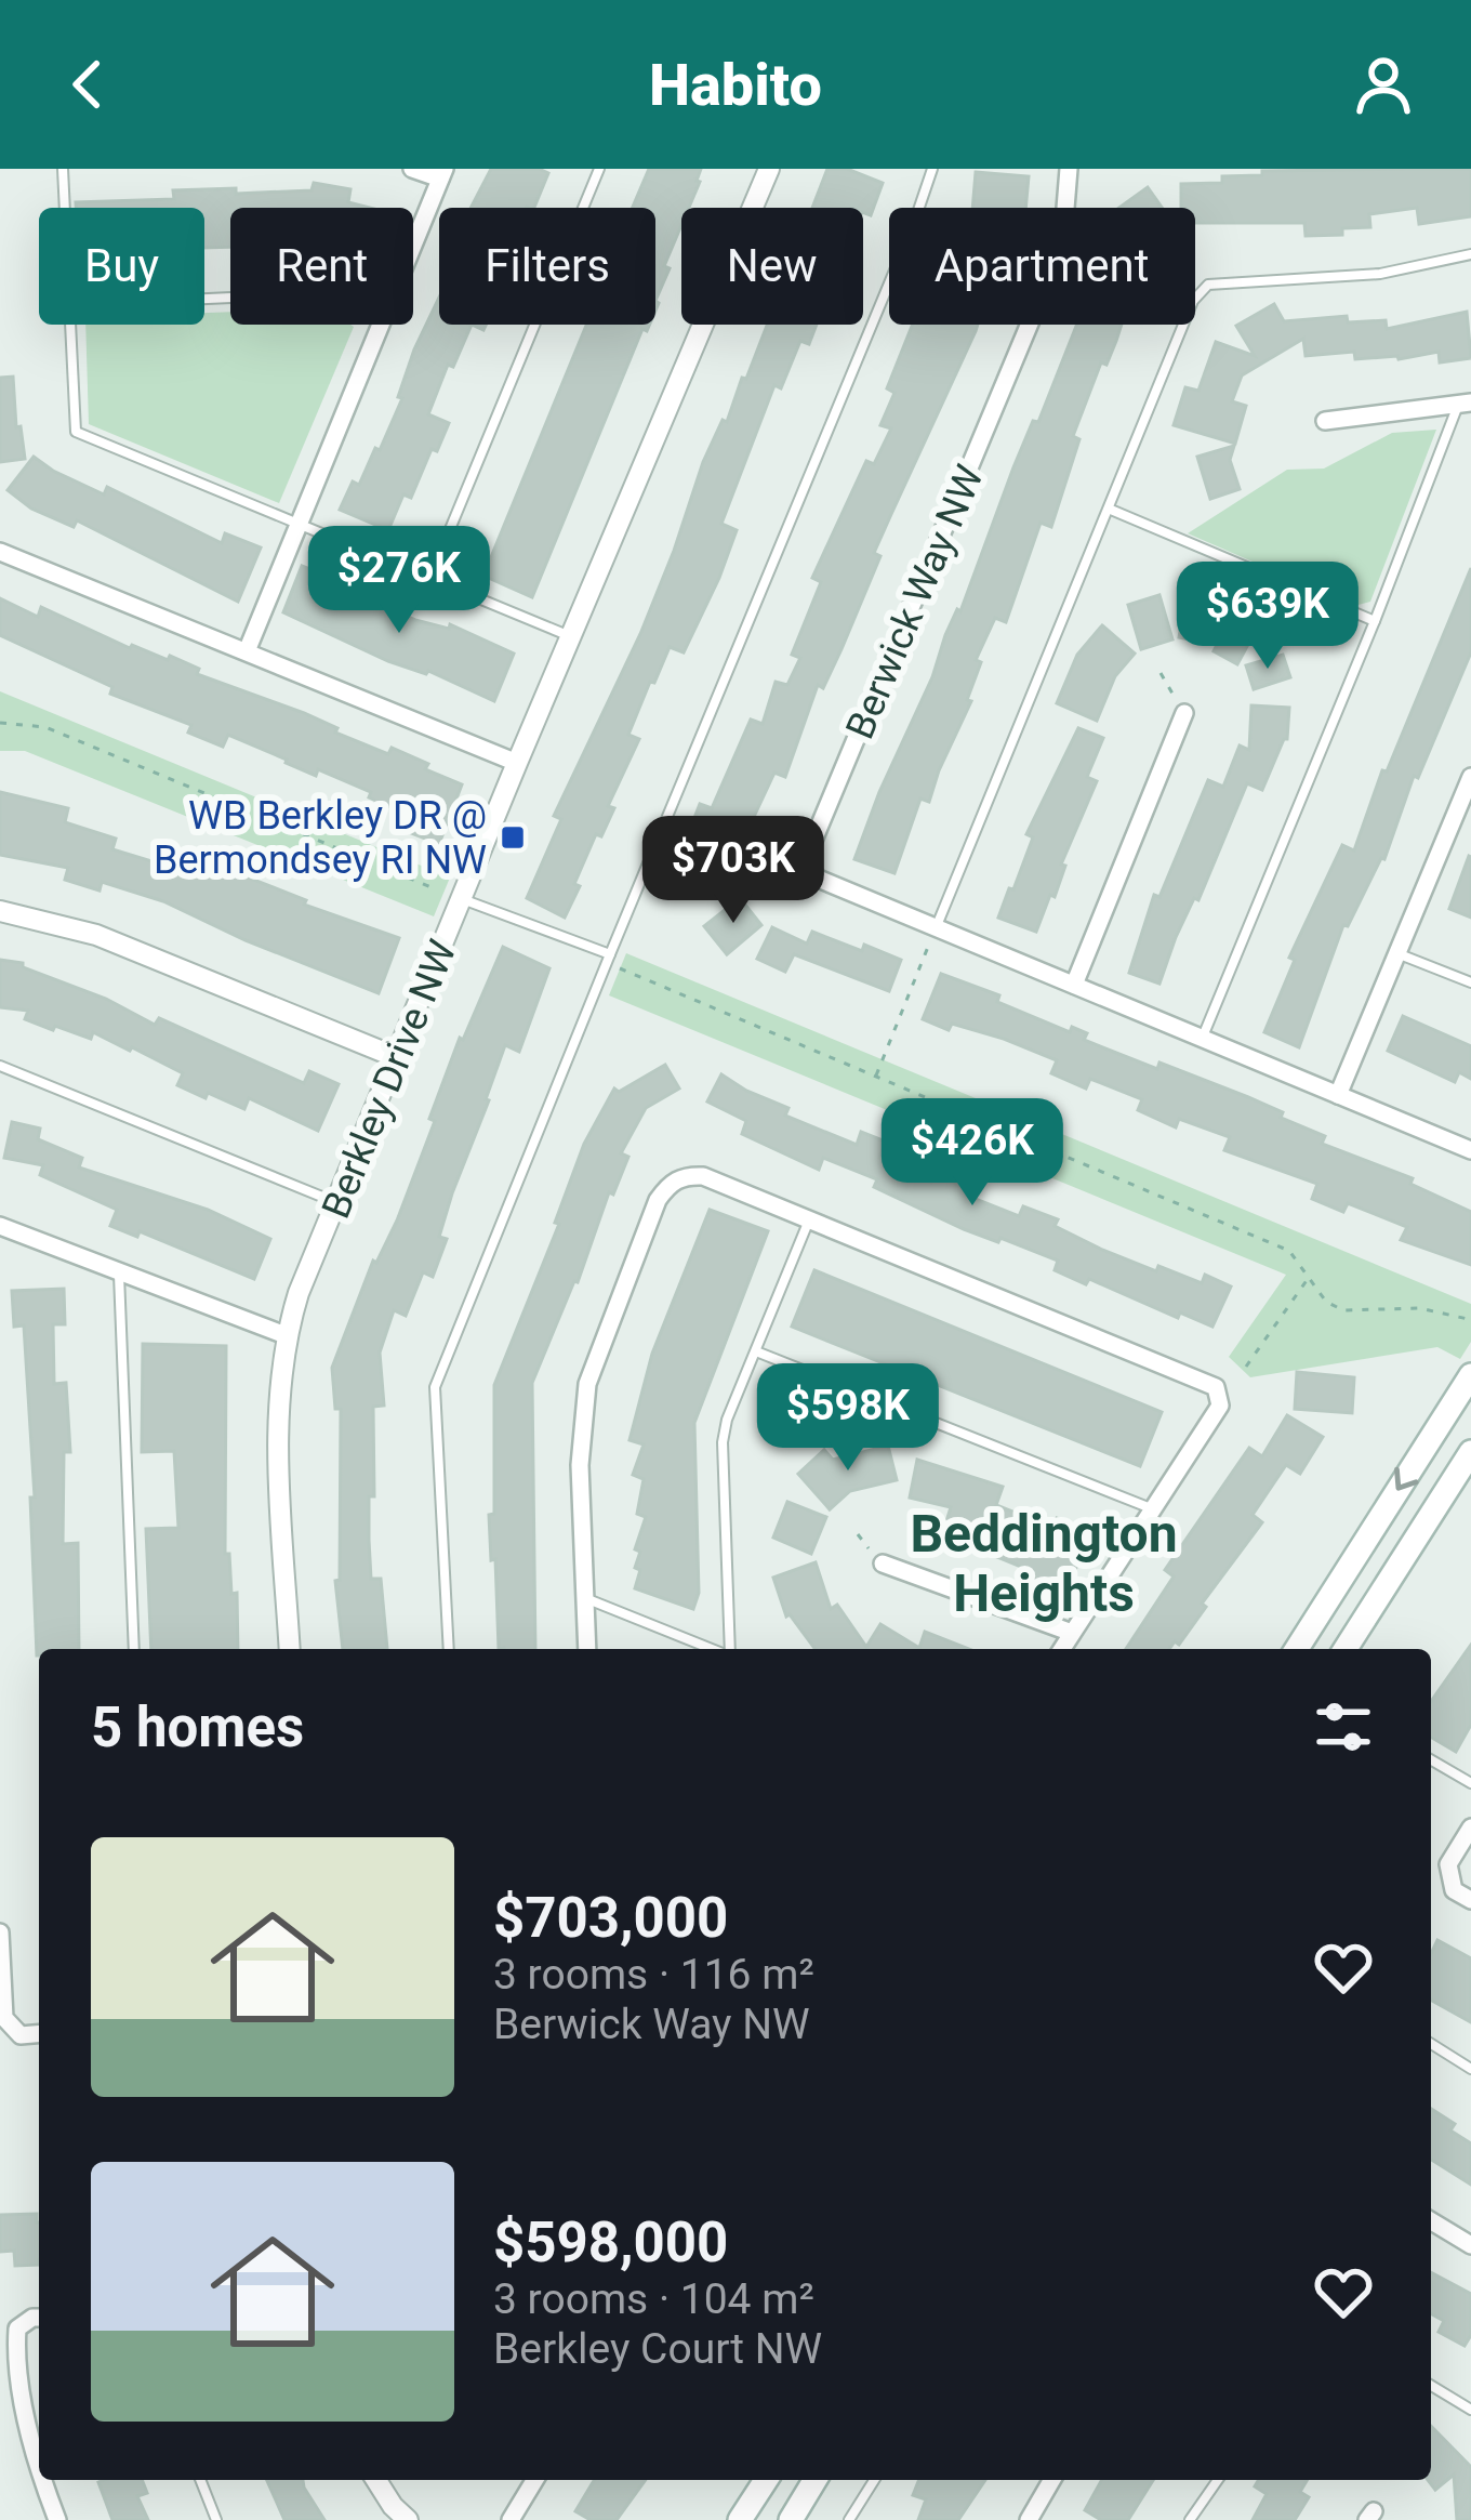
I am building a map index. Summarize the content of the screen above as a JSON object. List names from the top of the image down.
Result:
{
  "streets": {
    "street": ["Berwick Way NW", "Berkley Drive NW"]
  },
  "districts": ["Beddington Heights"],
  "places": {
    "transit": ["WB Berkley DR @ Bermondsey RI NW"]
  },
  "page": {
    "header": "Habito",
    "chip": [
      "Buy",
      "Rent",
      "Filters",
      "New",
      "Apartment"
    ],
    "price": [
      "$276K",
      "$639K",
      "$703K",
      "$426K",
      "$598K"
    ],
    "heading": "5 homes",
    "list": [
      {
        "name": "$703,000",
        "note": "3 rooms · 116 m² · Berwick Way NW"
      },
      {
        "name": "$598,000",
        "note": "3 rooms · 104 m² · Berkley Court NW"
      }
    ]
  }
}
